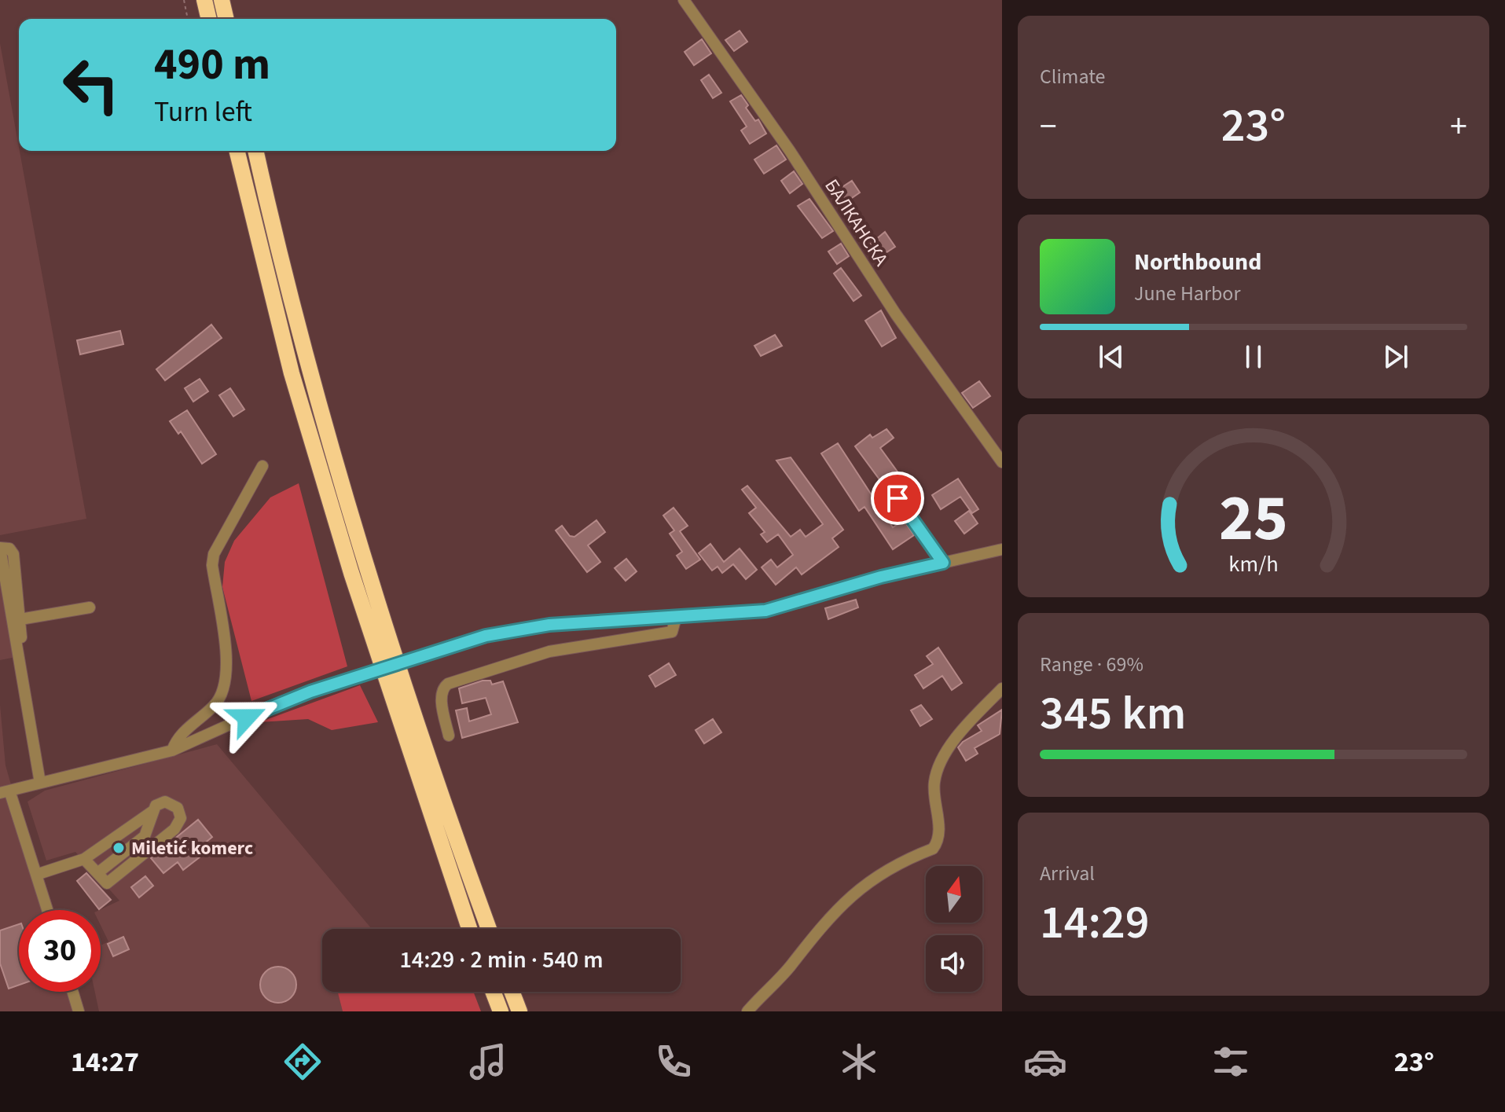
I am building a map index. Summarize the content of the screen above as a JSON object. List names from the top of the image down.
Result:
{
  "streets": {
    "street": ["БАЛКАНСКА"]
  },
  "places": ["Miletić komerc"],
  "north": "top",
  "page": {
    "tile": [
      "Climate",
      ["Range · 69%", "345 km"],
      ["Arrival", "14:29"]
    ],
    "turn": ["490 m", "Turn left"],
    "heat": ["−", "23°", "+"],
    "song": ["Northbound", "June Harbor"],
    "limit": "30",
    "trip": "14:29 · 2 min · 540 m",
    "tabs": ["14:27", "23°"],
    "gauge": ["25", "km/h"]
  }
}
